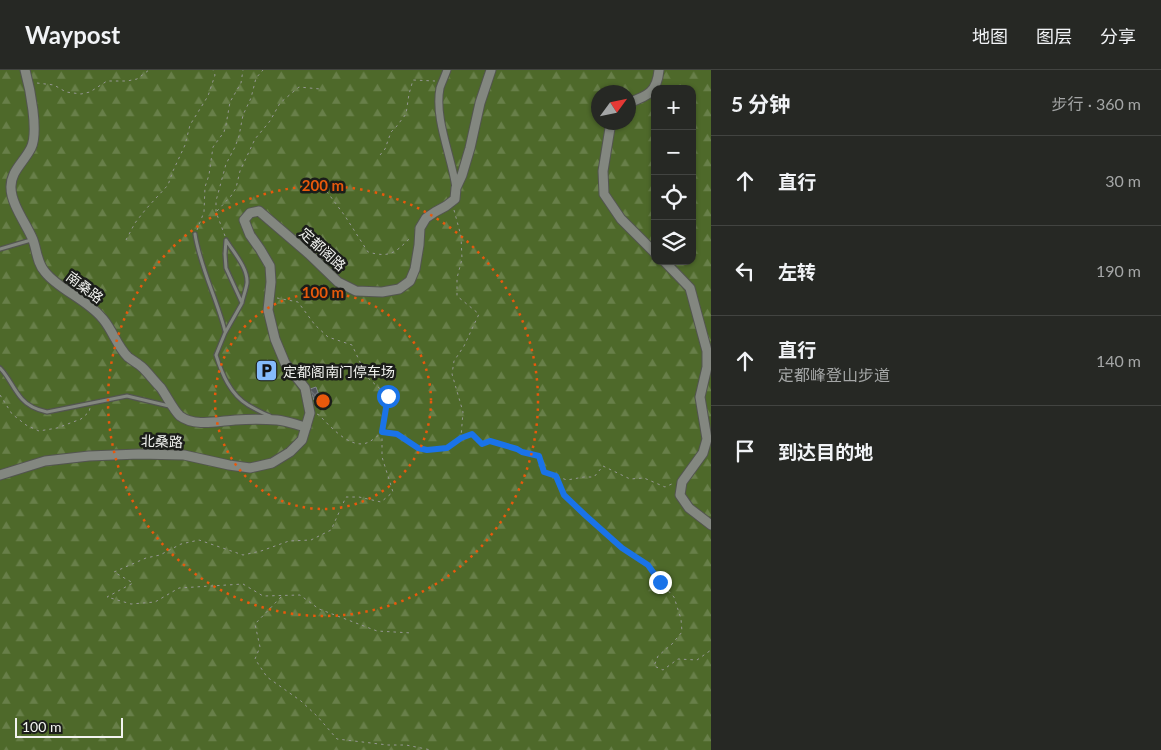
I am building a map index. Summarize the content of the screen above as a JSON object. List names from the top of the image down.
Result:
{
  "streets": {
    "street": ["定都阁路", "南桑路", "北桑路"]
  },
  "crossings": [
    ["定都阁路", "南桑路"],
    ["定都阁路", "北桑路"],
    ["南桑路", "北桑路"]
  ],
  "places": {
    "parking": ["定都阁南门停车场"]
  },
  "scale_bar": "100 m",
  "north": "top right",
  "page": {
    "header": "Waypost",
    "nav": ["地图", "图层", "分享"],
    "heading": ["5 分钟", "步行 · 360 m"],
    "map_buttons": ["+", "−"],
    "list": [
      ["直行", "30 m"],
      ["左转", "190 m"],
      ["直行", "定都峰登山步道", "140 m"],
      "到达目的地"
    ],
    "scale": "100 m"
  },
  "rings": ["200 m", "100 m"]
}
